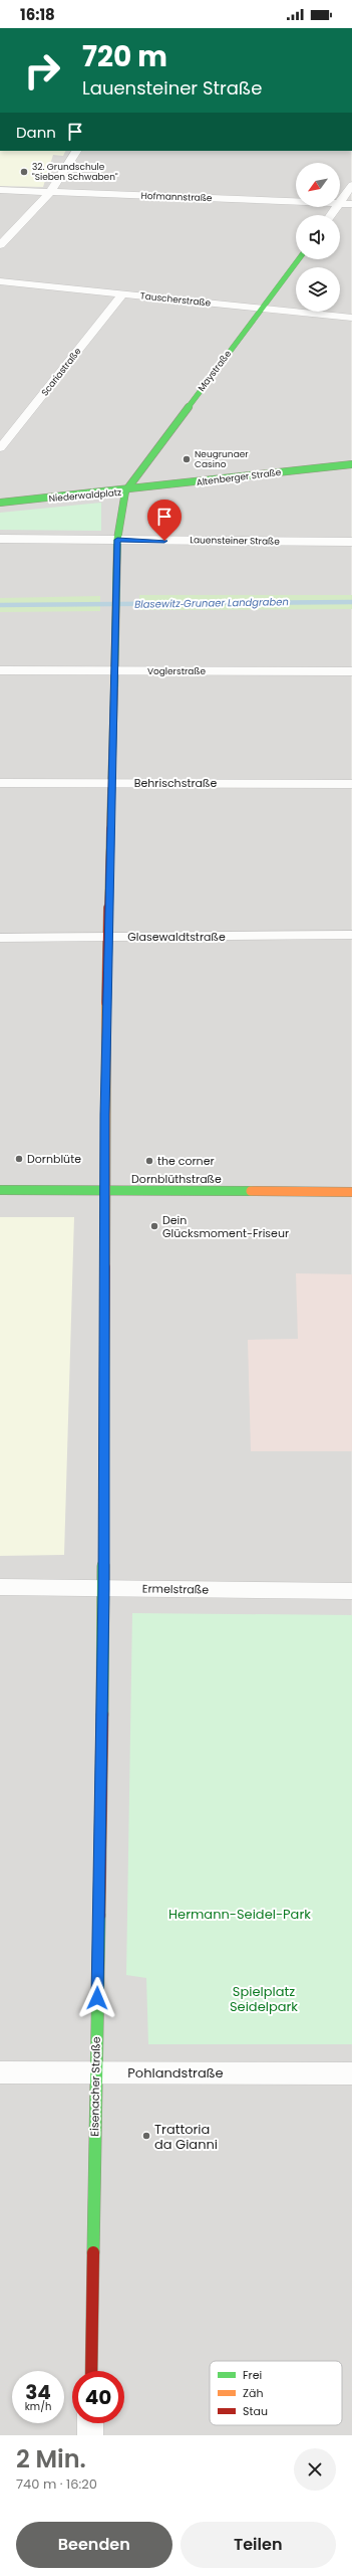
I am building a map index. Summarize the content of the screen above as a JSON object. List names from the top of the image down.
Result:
{
  "streets": {
    "street": [
      "Hofmannstraße",
      "Tauscherstraße",
      "Maystraße",
      "Scariastraße",
      "Altenberger Straße",
      "Niederwaldplatz",
      "Lauensteiner Straße",
      "Voglerstraße",
      "Behrischstraße",
      "Glasewaldtstraße",
      "Dornblüthstraße",
      "Ermelstraße",
      "Pohlandstraße",
      "Eisenacher Straße"
    ]
  },
  "crossings": [
    ["Tauscherstraße", "Maystraße"],
    ["Tauscherstraße", "Scariastraße"],
    ["Maystraße", "Altenberger Straße"],
    ["Maystraße", "Niederwaldplatz"],
    ["Altenberger Straße", "Niederwaldplatz"],
    ["Niederwaldplatz", "Lauensteiner Straße"],
    ["Niederwaldplatz", "Eisenacher Straße"],
    ["Lauensteiner Straße", "Eisenacher Straße"],
    ["Voglerstraße", "Eisenacher Straße"],
    ["Behrischstraße", "Eisenacher Straße"],
    ["Glasewaldtstraße", "Eisenacher Straße"],
    ["Dornblüthstraße", "Eisenacher Straße"],
    ["Ermelstraße", "Eisenacher Straße"],
    ["Pohlandstraße", "Eisenacher Straße"]
  ],
  "water": ["Blasewitz‐Grunaer Landgraben"],
  "parks": ["Hermann-Seidel-Park", "Spielplatz Seidelpark"],
  "places": [
    "32. Grundschule \"Sieben Schwaben\"",
    "Neugrunaer Casino",
    "Dornblüte",
    "the corner",
    "Dein Glücksmoment-Friseur",
    "Trattoria da Gianni"
  ],
  "legend": ["Frei", "Zäh", "Stau"],
  "north": "bottom left",
  "page": {
    "status": "16:18",
    "turn": ["720 m", "Lauensteiner Straße"],
    "then": "Dann",
    "speed": "34 km/h",
    "limit": "40",
    "heading": ["2 Min.", "740 m · 16:20"],
    "buttons": ["Beenden", "Teilen"]
  }
}
